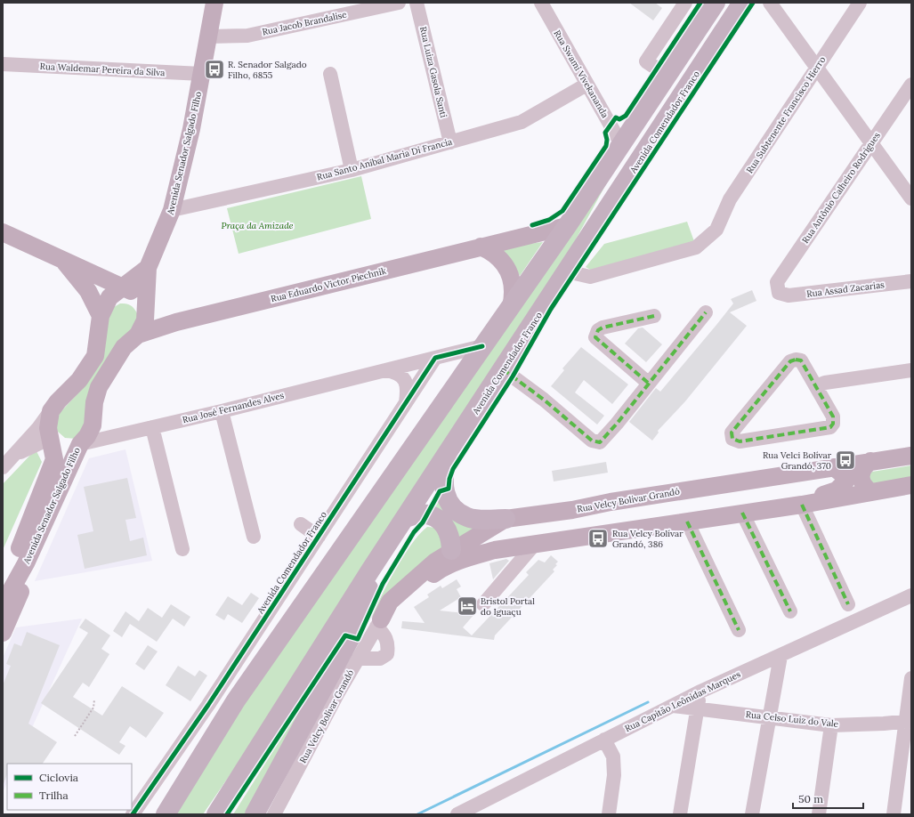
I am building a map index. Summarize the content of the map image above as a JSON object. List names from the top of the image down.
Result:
{
  "streets": {
    "highway": ["Avenida Comendador Franco"],
    "main road": ["Avenida Senador Salgado Filho", "Rua Eduardo Victor Piechnik", "Rua Velcy Bolivar Grandó"],
    "street": [
      "Rua Jacob Brandalise",
      "Rua Waldemar Pereira da Silva",
      "Rua Luiza Gasola Santi",
      "Rua Swami Vivekananda",
      "Rua Subtenente Francisco Hierro",
      "Rua Santo Aníbal Maria Di Francia",
      "Rua Antônio Calheiro Rodrigues",
      "Rua Assad Zacarias",
      "Rua José Fernandes Alves",
      "Rua Capitão Leônidas Marques",
      "Rua Celso Luiz do Vale"
    ]
  },
  "crossings": [
    ["Rua Jacob Brandalise", "Avenida Senador Salgado Filho"],
    ["Rua Waldemar Pereira da Silva", "Avenida Senador Salgado Filho"],
    ["Rua Luiza Gasola Santi", "Rua Santo Aníbal Maria Di Francia"],
    ["Rua Swami Vivekananda", "Rua Santo Aníbal Maria Di Francia"],
    ["Rua Subtenente Francisco Hierro", "Avenida Comendador Franco"],
    ["Avenida Comendador Franco", "Rua José Fernandes Alves"],
    ["Avenida Senador Salgado Filho", "Rua Santo Aníbal Maria Di Francia"],
    ["Avenida Senador Salgado Filho", "Rua Eduardo Victor Piechnik"],
    ["Avenida Senador Salgado Filho", "Rua José Fernandes Alves"],
    ["Rua Antônio Calheiro Rodrigues", "Rua Assad Zacarias"],
    ["Rua Capitão Leônidas Marques", "Rua Celso Luiz do Vale"]
  ],
  "parks": ["Praça da Amizade"],
  "places": {
    "bus stop": ["R. Senador Salgado Filho, 6855", "Rua Velci Bolívar Grandó, 370", "Rua Velcy Bolívar Grandó, 386"],
    "hotel": ["Bristol Portal do Iguaçu"]
  },
  "legend": ["Ciclovia", "Trilha"],
  "scale_bar": "50 m"
}
